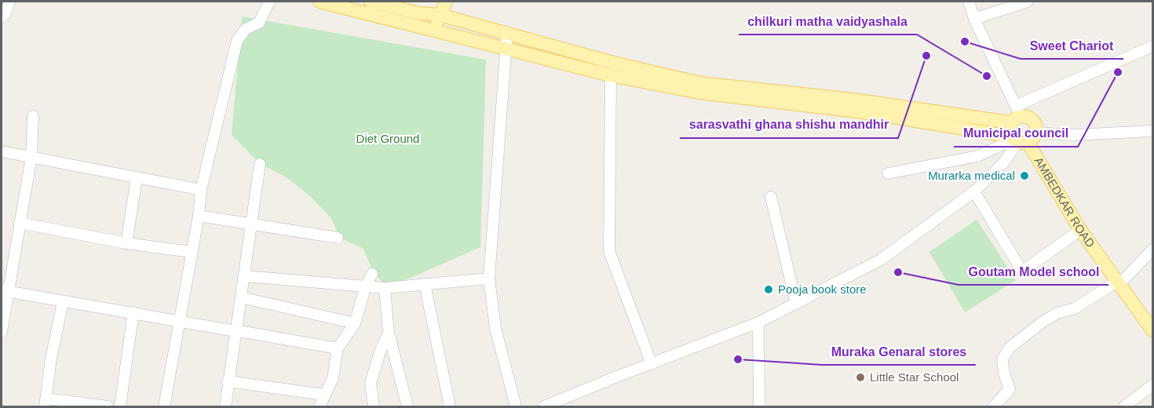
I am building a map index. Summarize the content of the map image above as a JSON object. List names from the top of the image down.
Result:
{
  "streets": {
    "main road": ["AMBEDKAR ROAD"]
  },
  "parks": ["Diet Ground"],
  "places": [
    "Sweet Chariot",
    "sarasvathi ghana shishu mandhir",
    "Municipal council",
    "chilkuri matha vaidyashala",
    "Murarka medical",
    "Goutam Model school",
    "Pooja book store",
    "Muraka Genaral stores",
    "Little Star School"
  ]
}
